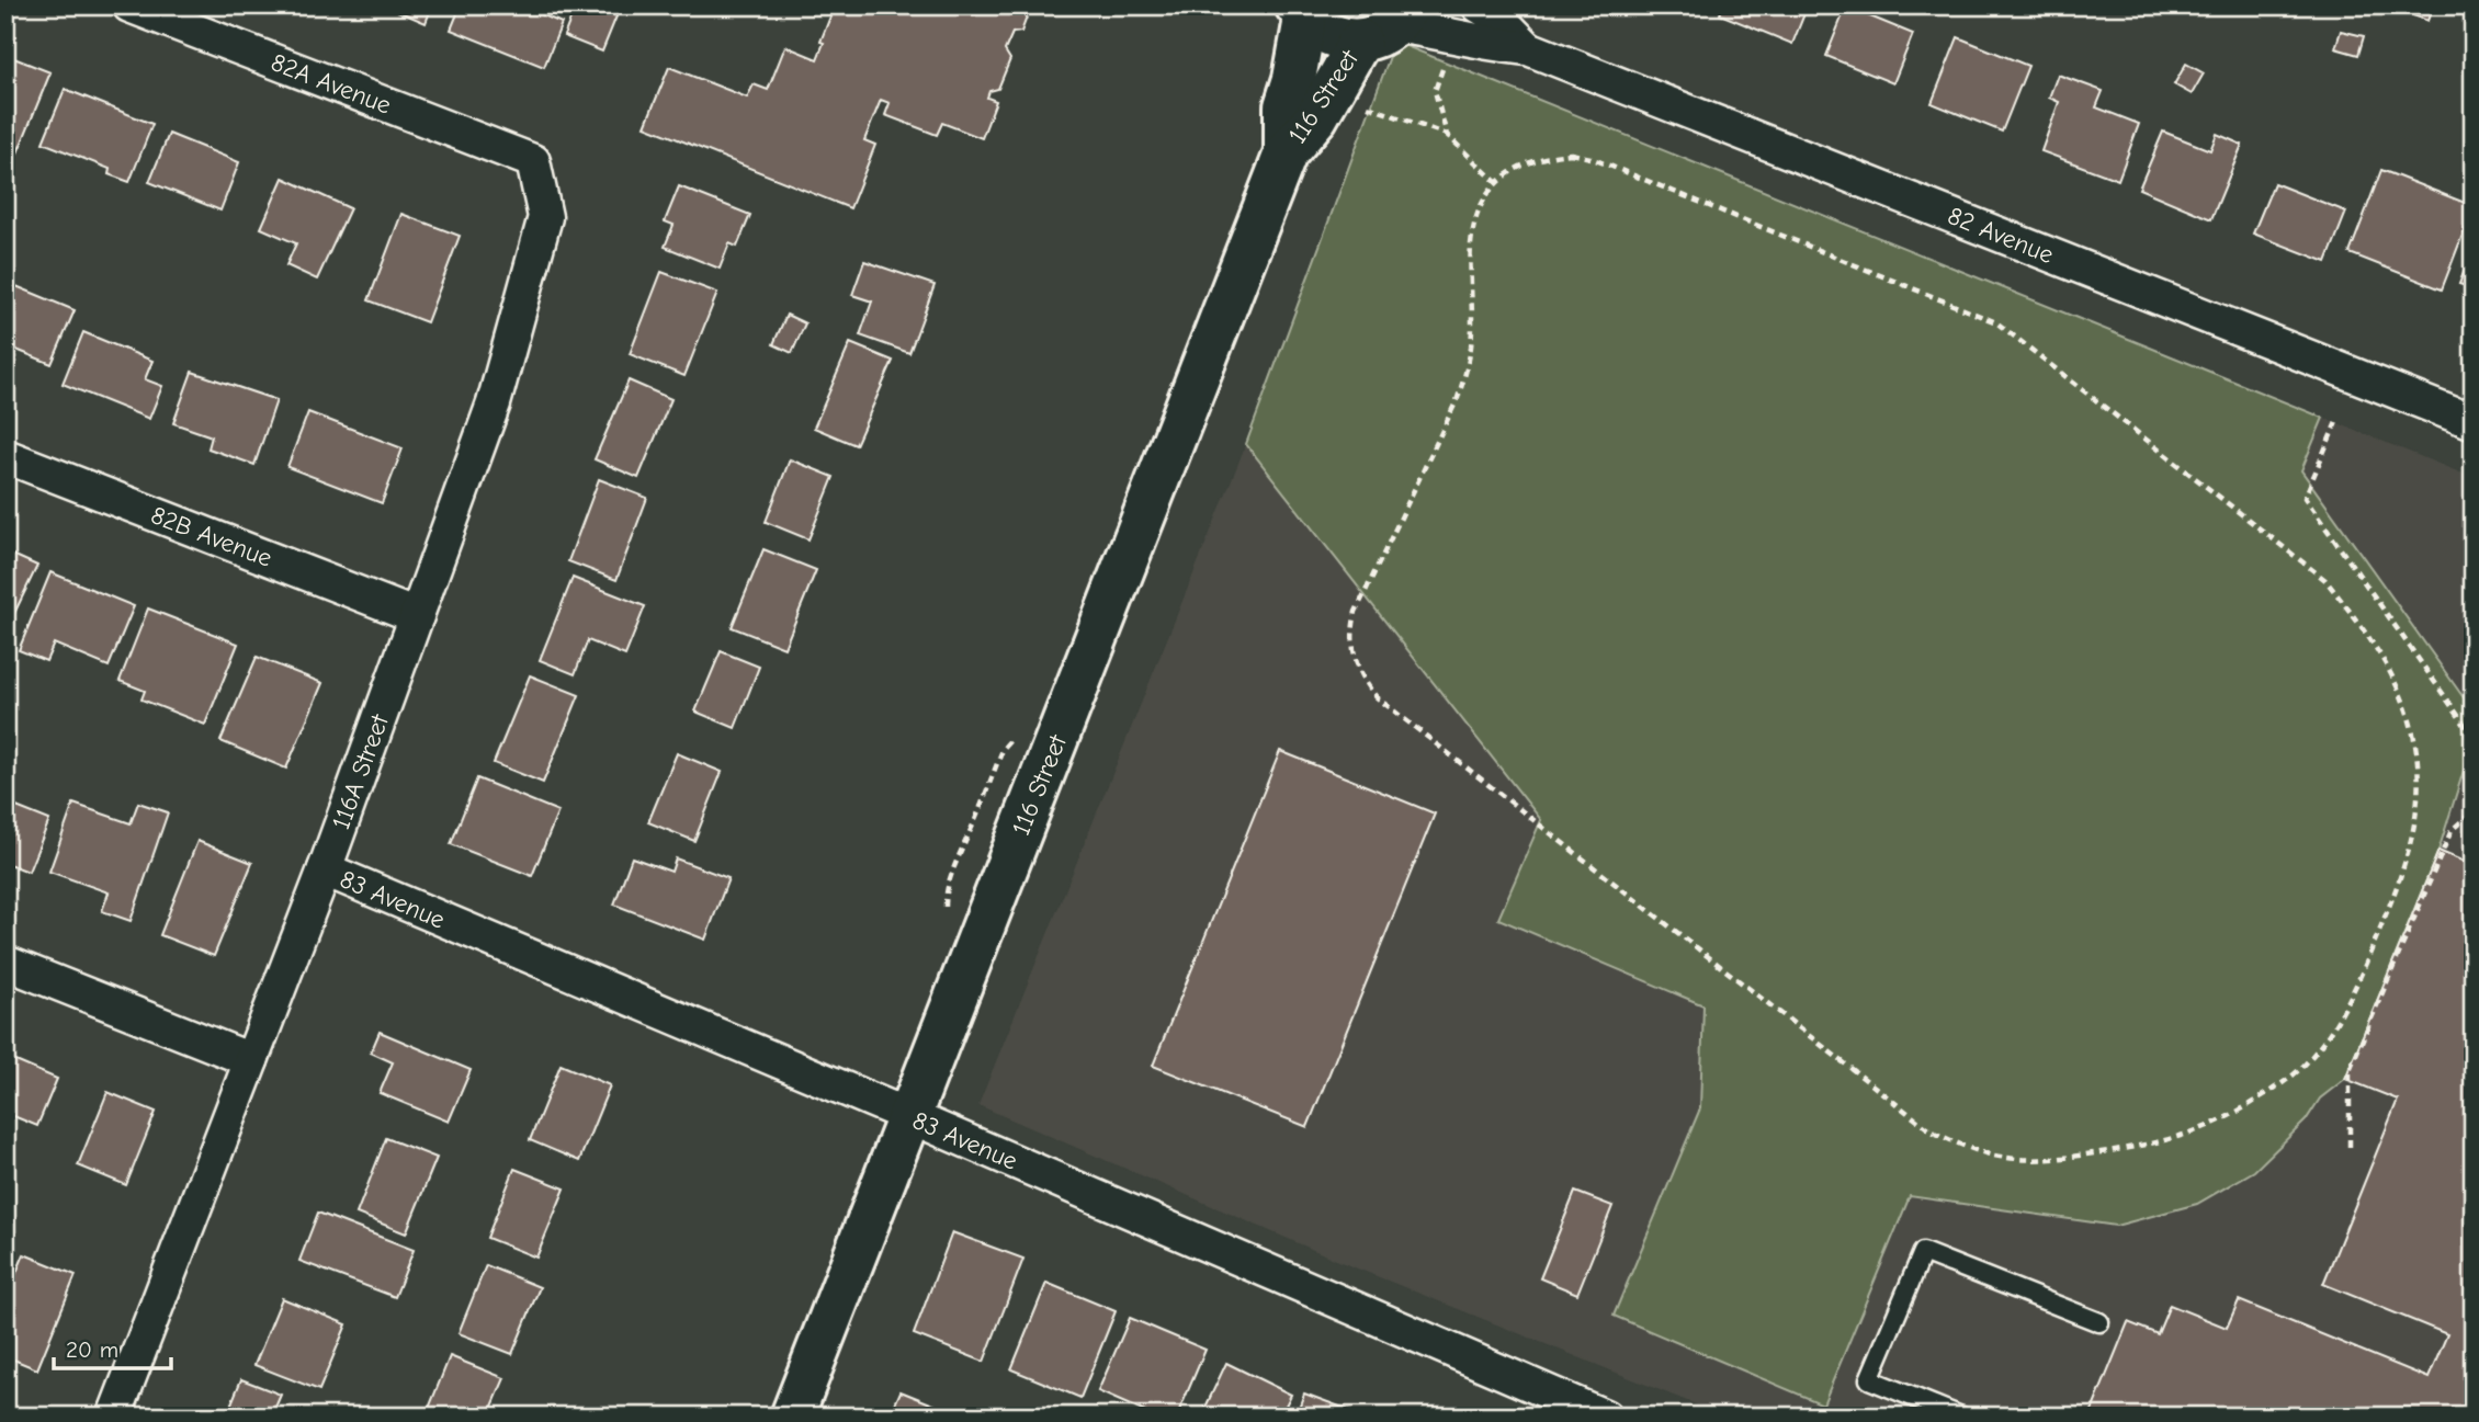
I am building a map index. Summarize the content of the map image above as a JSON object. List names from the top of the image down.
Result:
{
  "streets": {
    "street": [
      "82A Avenue",
      "116 Street",
      "82 Avenue",
      "82B Avenue",
      "116A Street",
      "83 Avenue"
    ]
  },
  "crossings": [
    ["82A Avenue", "116A Street"],
    ["116 Street", "82 Avenue"],
    ["116 Street", "83 Avenue"],
    ["82B Avenue", "116A Street"],
    ["116A Street", "83 Avenue"]
  ],
  "scale_bar": "20 m"
}
